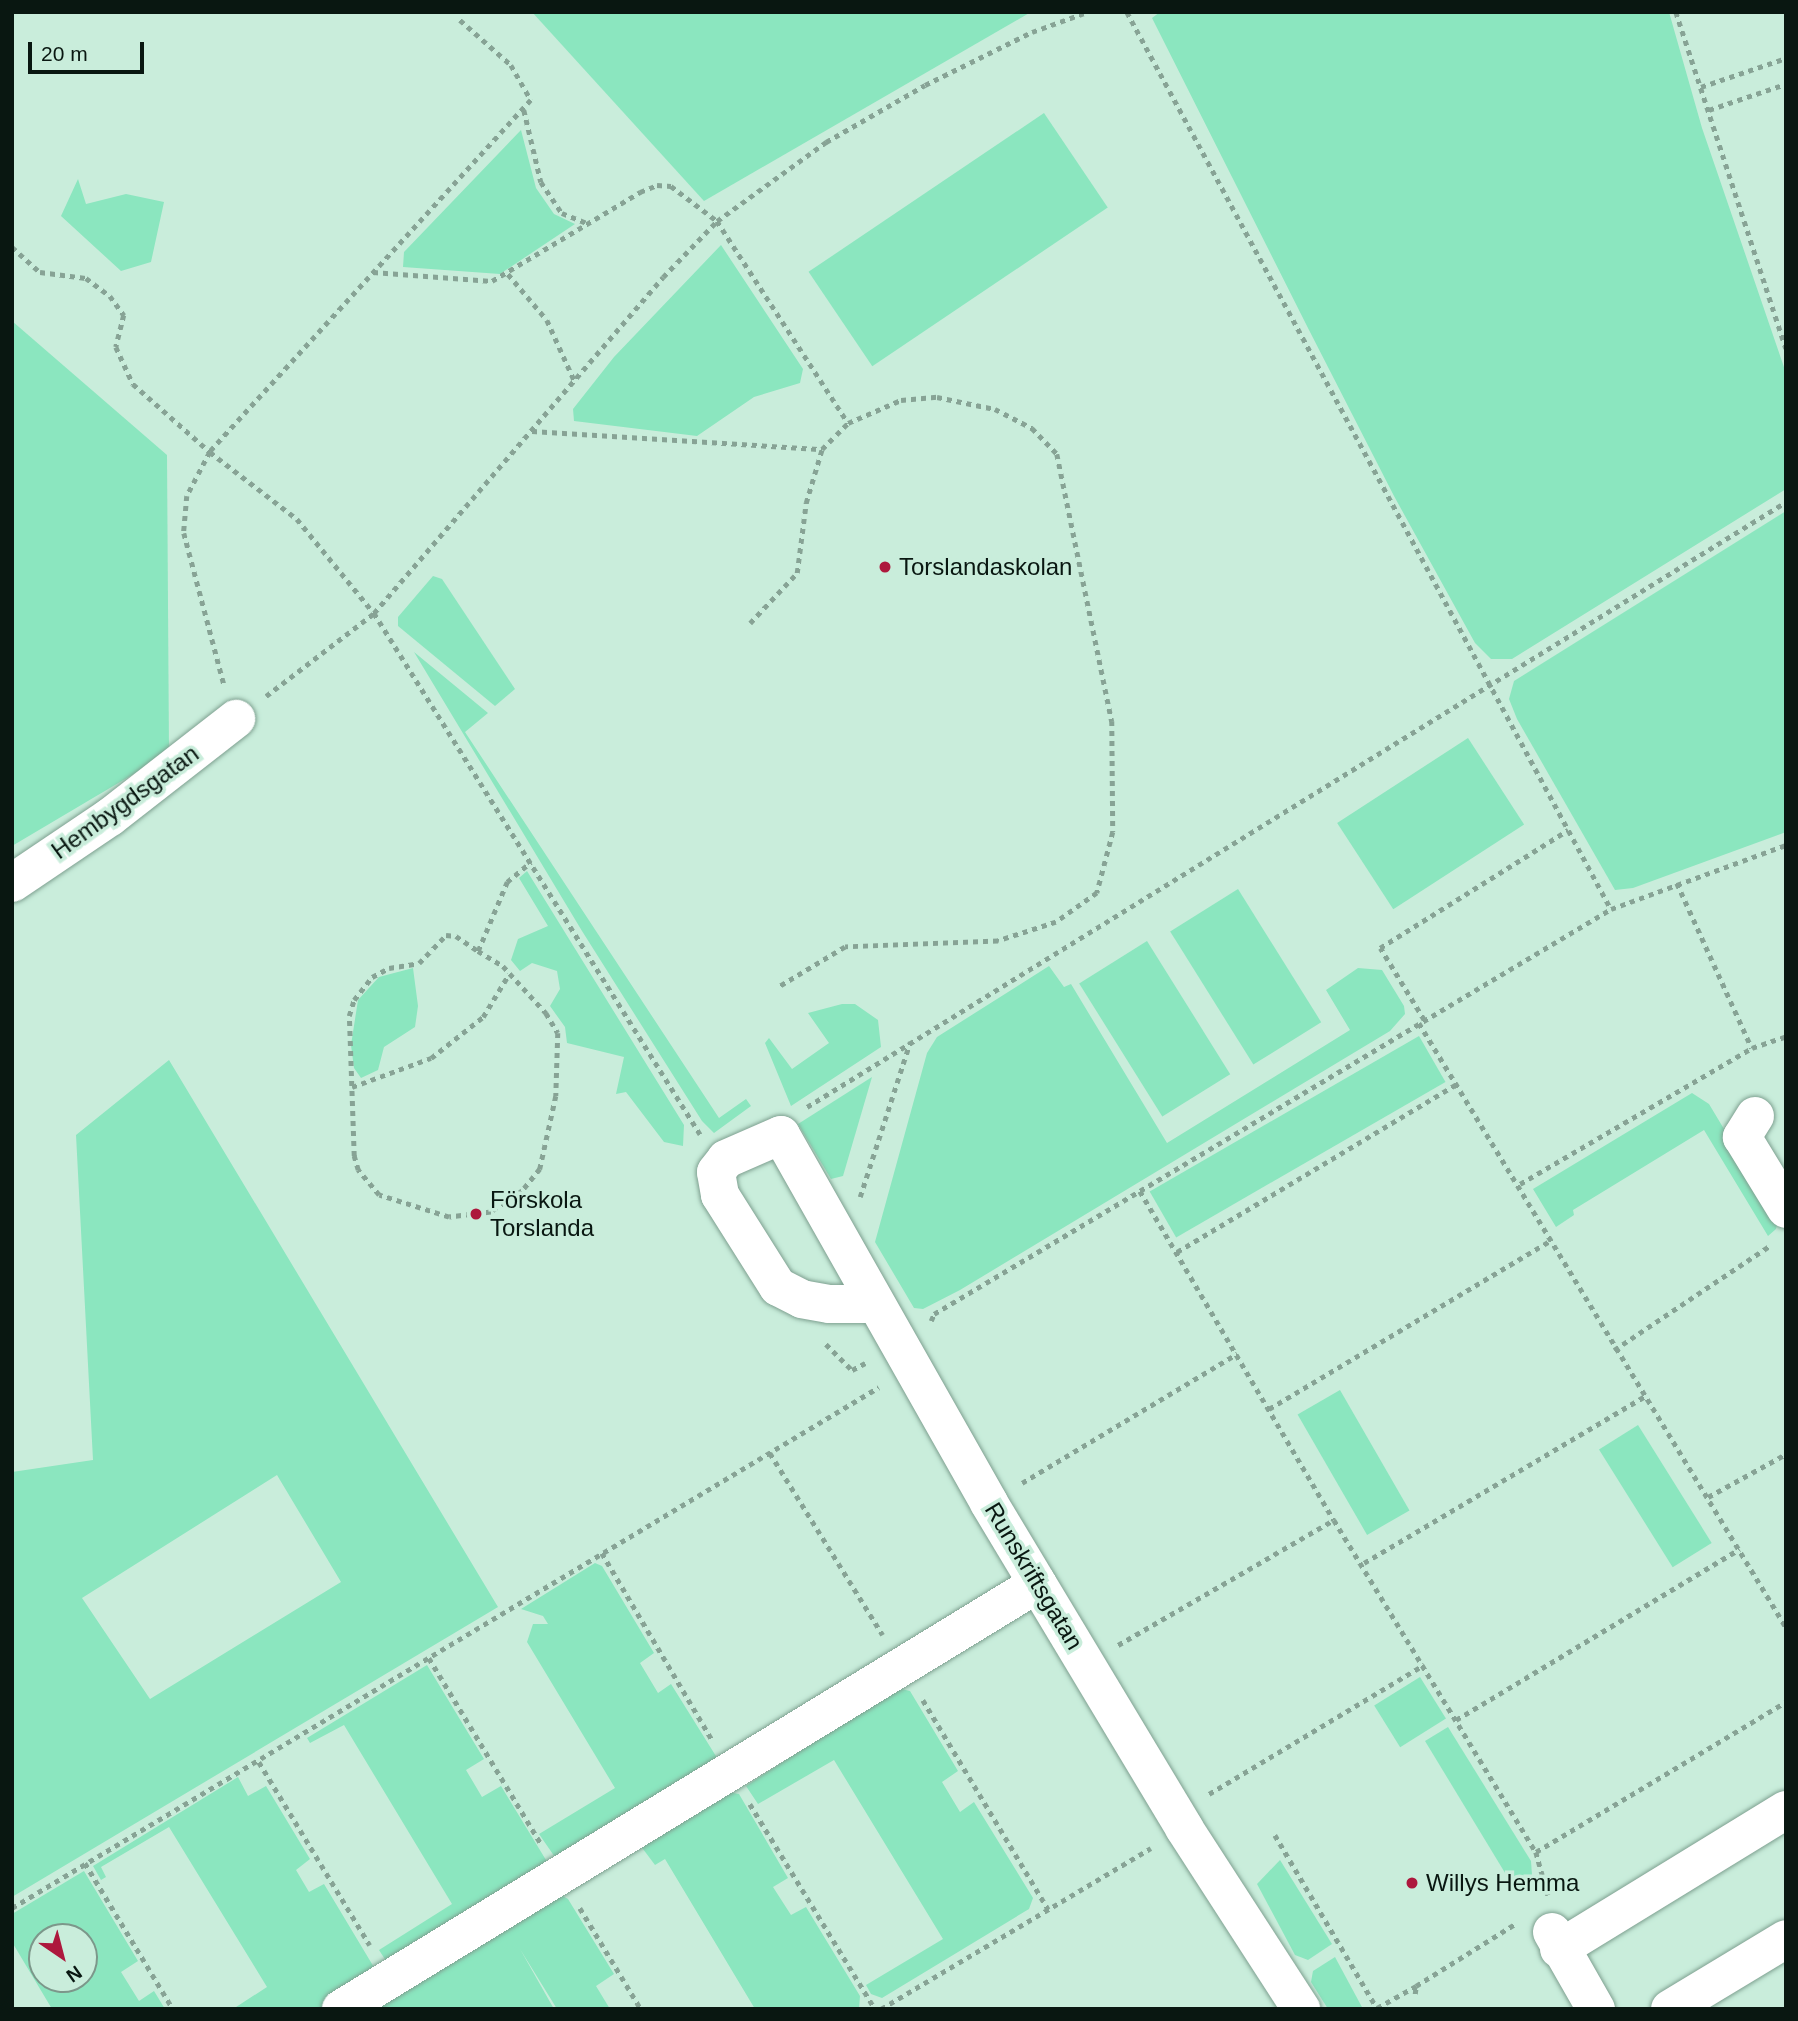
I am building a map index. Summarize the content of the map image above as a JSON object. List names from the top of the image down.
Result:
{
  "streets": {
    "street": ["Hembygdsgatan", "Runskriftsgatan"]
  },
  "places": ["Torslandaskolan", "Förskola Torslanda", "Willys Hemma"],
  "scale_bar": "20 m",
  "north": "bottom right"
}
